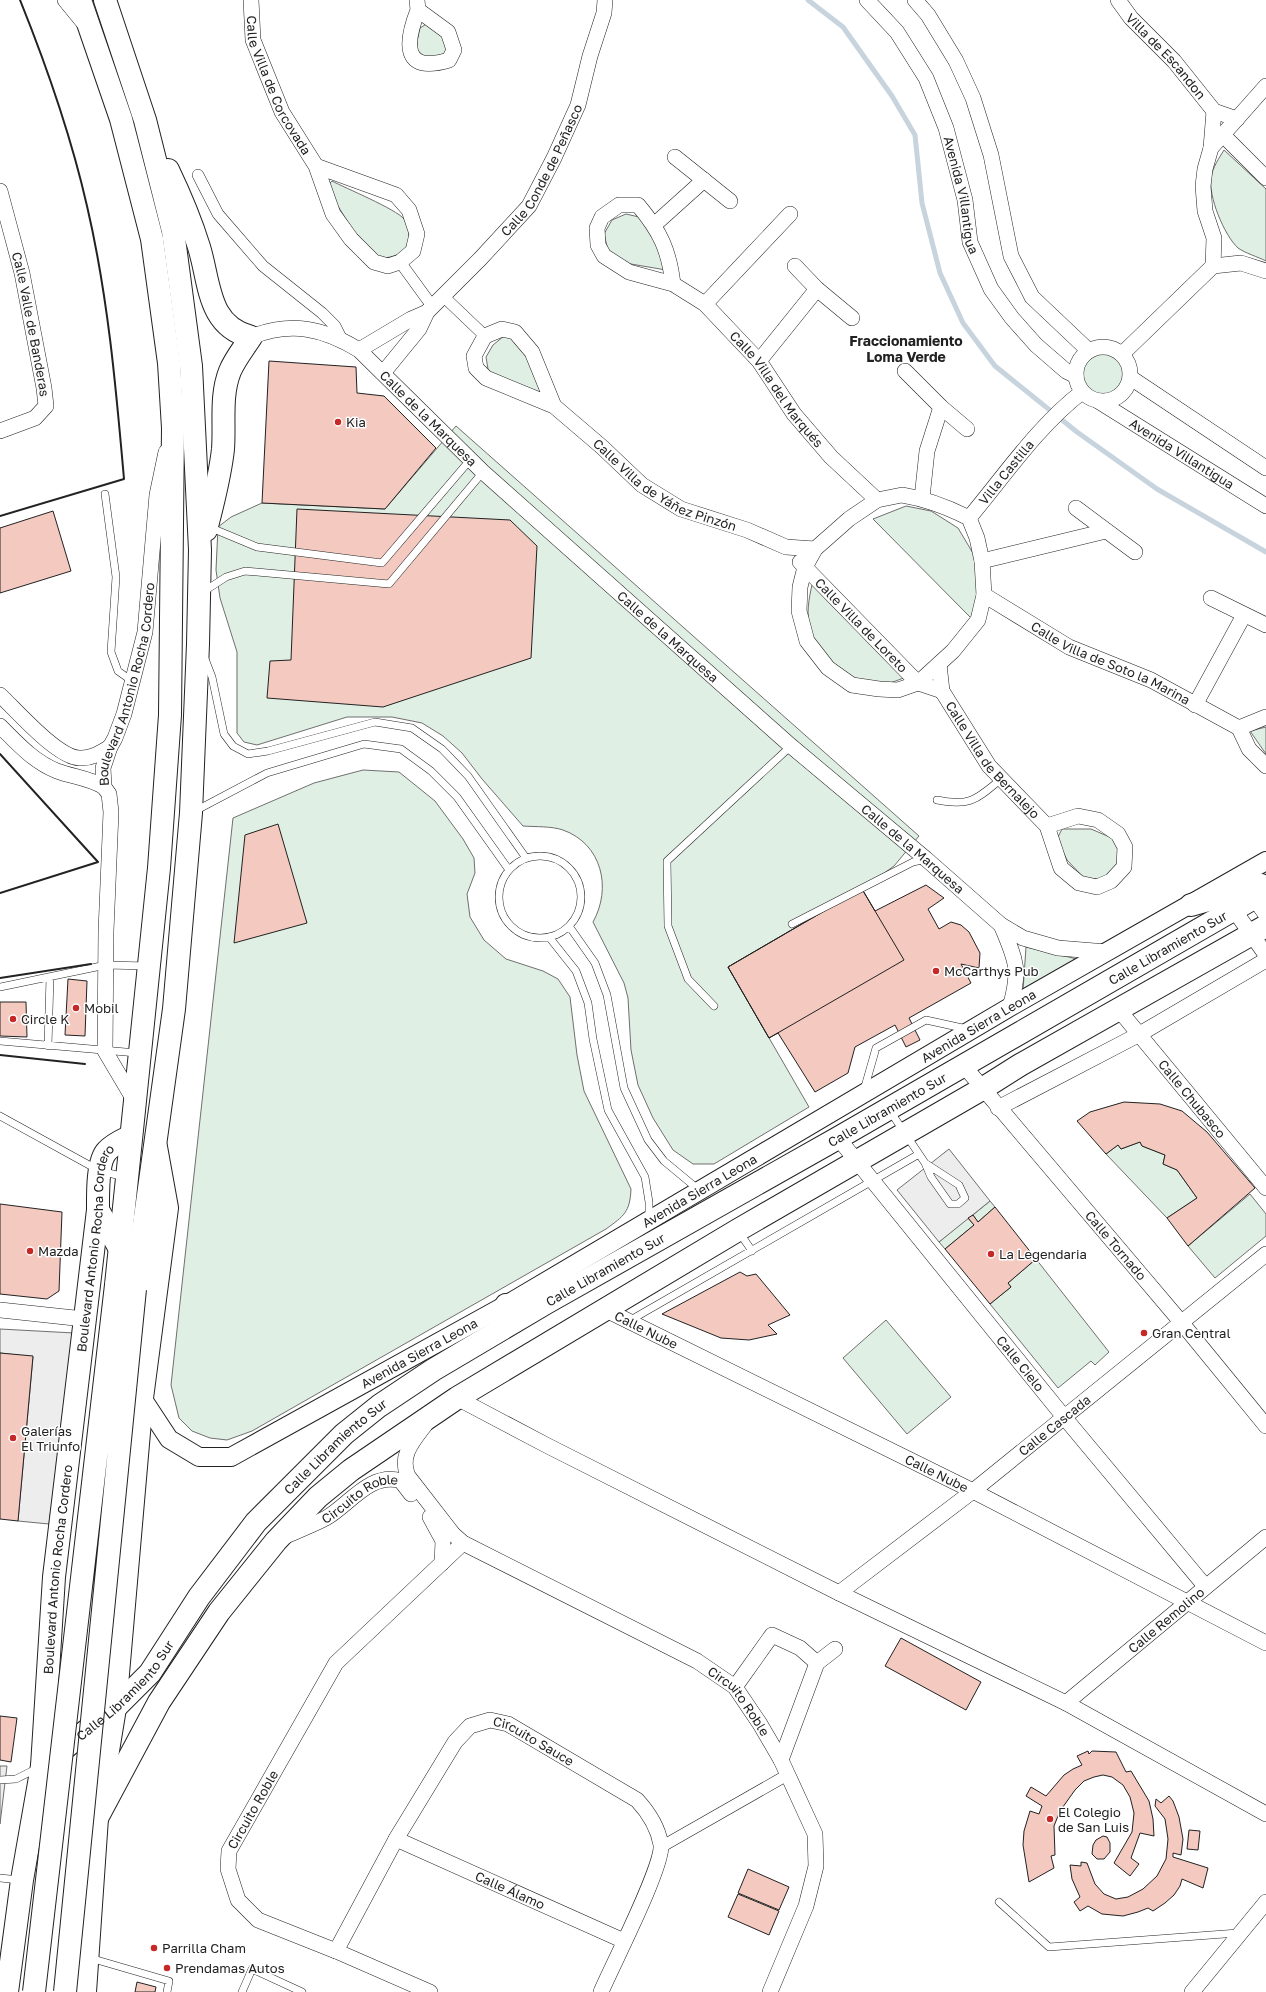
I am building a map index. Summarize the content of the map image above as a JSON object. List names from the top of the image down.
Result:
{
  "streets": {
    "main road": ["Boulevard Antonio Rocha Cordero", "Calle Libramiento Sur"],
    "street": [
      "Villa de Escandon",
      "Calle Villa de Corcovada",
      "Calle Conde de Peñasco",
      "Avenida Villantigua",
      "Calle Valle de Banderas",
      "Calle Villa del Marqués",
      "Calle de la Marquesa",
      "Villa Castilla",
      "Calle Villa de Yáñez Pinzón",
      "Calle Villa de Loreto",
      "Calle Villa de Soto la Marina",
      "Calle Villa de Bernalejo",
      "Avenida Sierra Leona",
      "Calle Chubasco",
      "Calle Tornado",
      "Calle Nube",
      "Calle Cielo",
      "Calle Cascada",
      "Circuito Roble",
      "Calle Remolino",
      "Circuito Sauce",
      "Calle Álamo"
    ]
  },
  "crossings": [
    ["Calle Conde de Peñasco", "Calle de la Marquesa"],
    ["Avenida Villantigua", "Villa Castilla"],
    ["Calle de la Marquesa", "Avenida Sierra Leona"],
    ["Calle Villa de Yáñez Pinzón", "Calle Villa de Loreto"],
    ["Calle Villa de Loreto", "Calle Villa de Bernalejo"],
    ["Boulevard Antonio Rocha Cordero", "Calle Libramiento Sur"],
    ["Calle Libramiento Sur", "Calle Chubasco"],
    ["Calle Libramiento Sur", "Calle Tornado"],
    ["Calle Libramiento Sur", "Calle Nube"],
    ["Calle Libramiento Sur", "Calle Cielo"],
    ["Calle Libramiento Sur", "Circuito Roble"],
    ["Calle Tornado", "Calle Cascada"],
    ["Calle Nube", "Calle Cascada"],
    ["Calle Nube", "Calle Remolino"],
    ["Calle Cielo", "Calle Cascada"],
    ["Calle Cielo", "Calle Remolino"],
    ["Circuito Roble", "Circuito Sauce"],
    ["Circuito Sauce", "Calle Álamo"]
  ],
  "districts": ["Fraccionamiento Loma Verde"],
  "places": [
    "Kia",
    "McCarthys Pub",
    "Mobil",
    "Circle K",
    "Mazda",
    "La Legendaria",
    "Gran Central",
    "Galerías El Triunfo",
    "El Colegio de San Luis",
    "Parrilla Cham",
    "Prendamas Autos"
  ]
}
